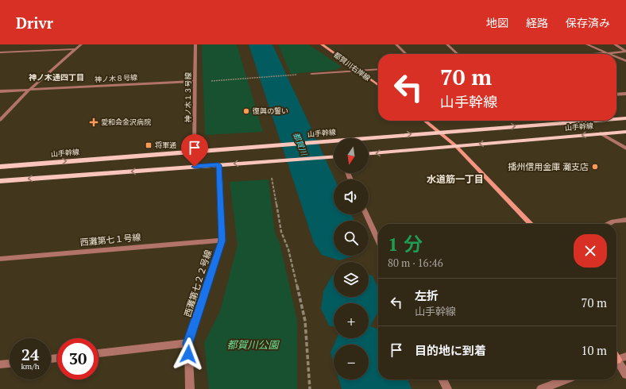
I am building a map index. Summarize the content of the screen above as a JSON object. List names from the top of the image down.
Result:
{
  "streets": {
    "main road": ["山手幹線"],
    "street": [
      "都賀川右岸線",
      "神ノ木８号線",
      "神ノ木１３号線",
      "西灘第七１号線",
      "西灘第七２２号線"
    ]
  },
  "crossings": [
    ["神ノ木８号線", "神ノ木１３号線"],
    ["神ノ木１３号線", "山手幹線"],
    ["西灘第七１号線", "西灘第七２２号線"]
  ],
  "districts": ["神ノ木通四丁目", "水道筋一丁目"],
  "water": ["都賀川"],
  "parks": ["都賀川公園"],
  "places": {
    "other": ["復興の誓い", "播州信用金庫 灘支店"],
    "health": ["愛和会金沢病院"],
    "transit": ["将軍通"]
  },
  "north": "bottom",
  "page": {
    "header": "Drivr",
    "nav": ["地図", "経路", "保存済み"],
    "turn": ["70 m", "山手幹線"],
    "map_buttons": ["+", "−"],
    "heading": ["1 分", "80 m · 16:46"],
    "list": [
      {
        "name": "左折",
        "note": "山手幹線",
        "value": "70 m"
      },
      {
        "name": "目的地に到着",
        "value": "10 m"
      }
    ],
    "speed": "24 km/h",
    "limit": "30"
  }
}
